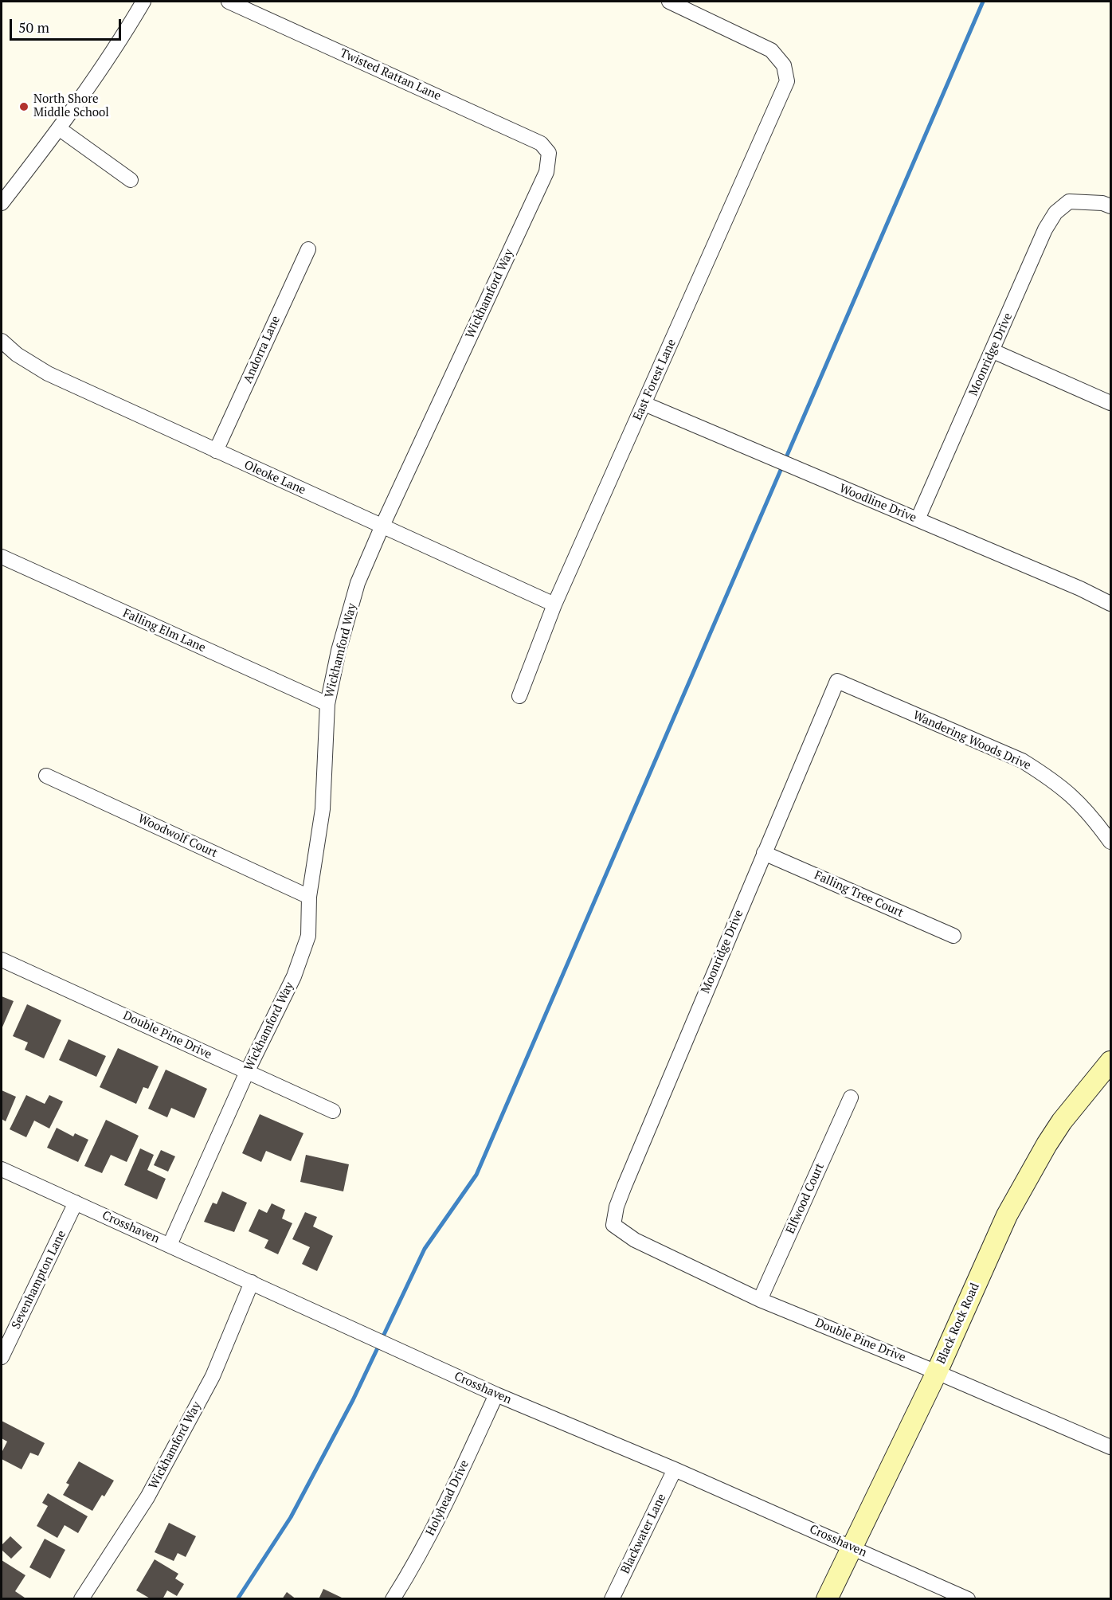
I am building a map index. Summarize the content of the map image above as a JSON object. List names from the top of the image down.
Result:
{
  "streets": {
    "street": [
      "Twisted Rattan Lane",
      "Wickhamford Way",
      "Andorra Lane",
      "Moonridge Drive",
      "East Forest Lane",
      "Oleoke Lane",
      "Woodline Drive",
      "Falling Elm Lane",
      "Wandering Woods Drive",
      "Woodwolf Court",
      "Falling Tree Court",
      "Double Pine Drive",
      "Elfwood Court",
      "Crosshaven",
      "Sevenhampton Lane",
      "Black Rock Road",
      "Holyhead Drive",
      "Blackwater Lane"
    ]
  },
  "crossings": [
    ["Twisted Rattan Lane", "Wickhamford Way"],
    ["Wickhamford Way", "Oleoke Lane"],
    ["Wickhamford Way", "Falling Elm Lane"],
    ["Wickhamford Way", "Woodwolf Court"],
    ["Wickhamford Way", "Double Pine Drive"],
    ["Wickhamford Way", "Crosshaven"],
    ["Andorra Lane", "Oleoke Lane"],
    ["Moonridge Drive", "Woodline Drive"],
    ["Moonridge Drive", "Wandering Woods Drive"],
    ["Moonridge Drive", "Falling Tree Court"],
    ["Moonridge Drive", "Double Pine Drive"],
    ["East Forest Lane", "Oleoke Lane"],
    ["East Forest Lane", "Woodline Drive"],
    ["Double Pine Drive", "Elfwood Court"],
    ["Double Pine Drive", "Black Rock Road"],
    ["Crosshaven", "Sevenhampton Lane"],
    ["Crosshaven", "Black Rock Road"],
    ["Crosshaven", "Holyhead Drive"],
    ["Crosshaven", "Blackwater Lane"]
  ],
  "places": ["North Shore Middle School"],
  "scale_bar": "50 m"
}
